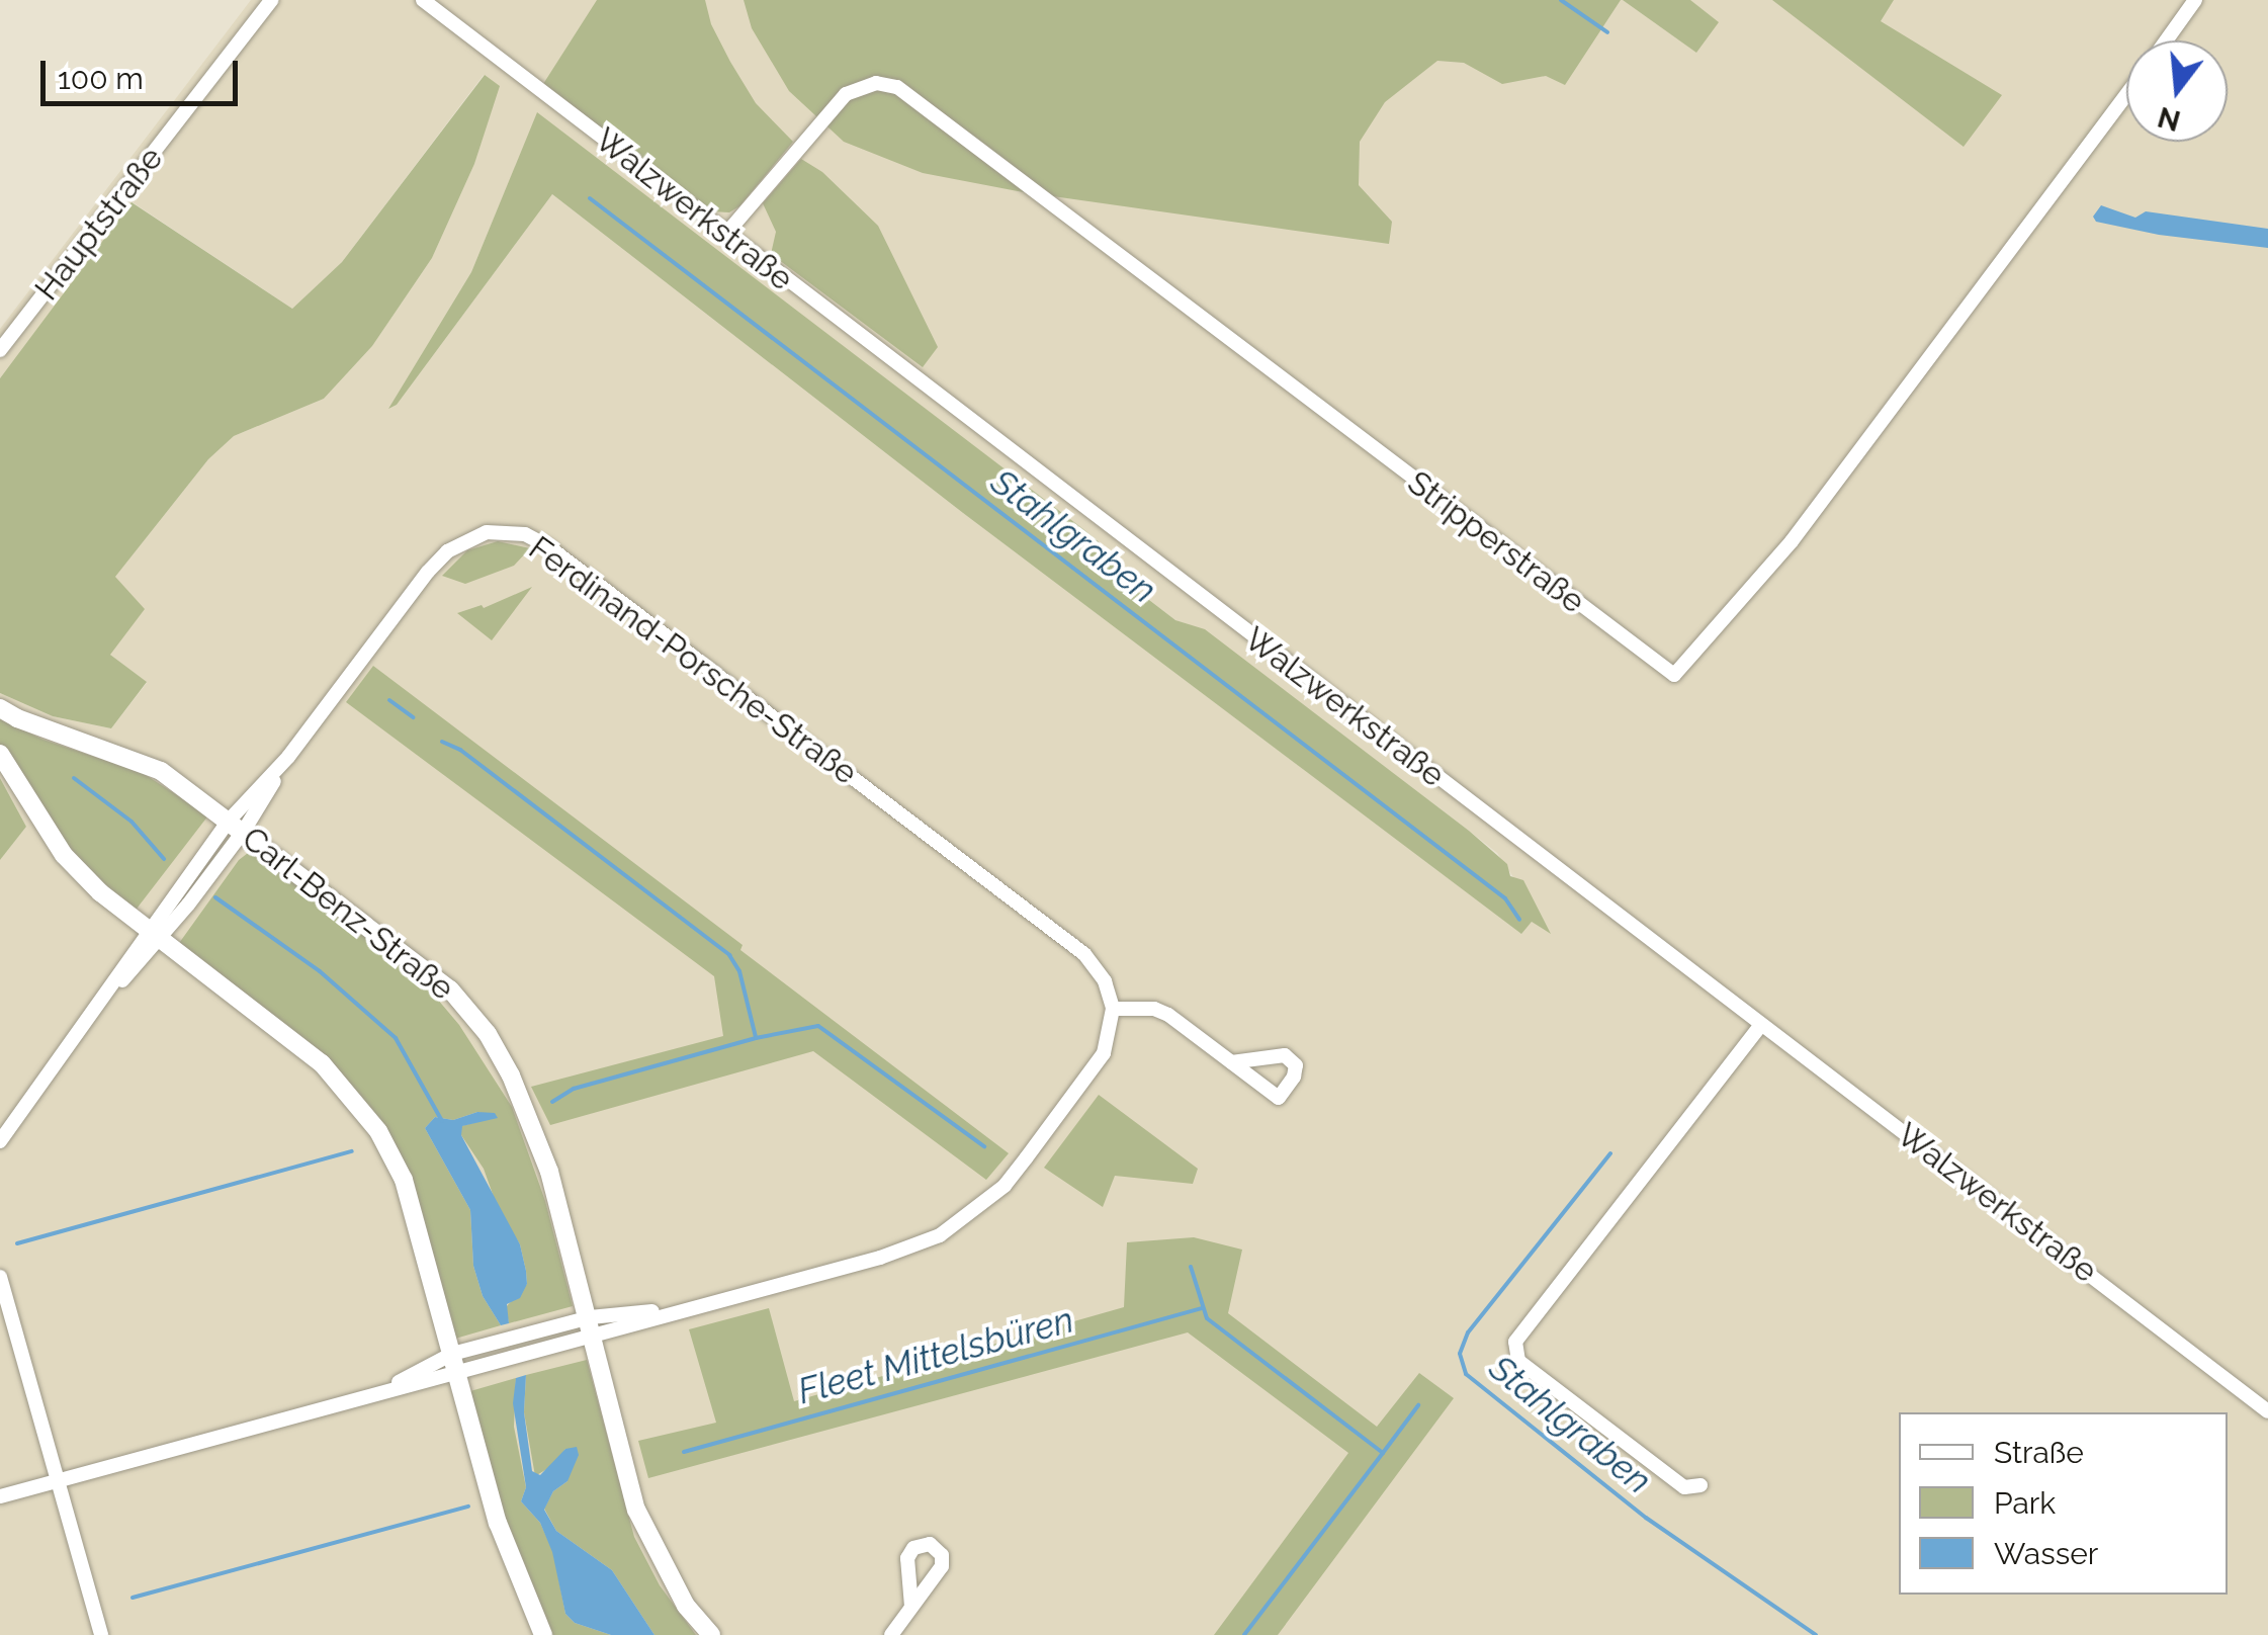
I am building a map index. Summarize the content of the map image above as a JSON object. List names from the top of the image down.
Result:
{
  "streets": {
    "street": [
      "Walzwerkstraße",
      "Hauptstraße",
      "Stripperstraße",
      "Ferdinand-Porsche-Straße",
      "Carl-Benz-Straße"
    ]
  },
  "crossings": [
    ["Walzwerkstraße", "Stripperstraße"],
    ["Ferdinand-Porsche-Straße", "Carl-Benz-Straße"]
  ],
  "water": ["Stahlgraben", "Fleet Mittelsbüren"],
  "legend": ["Straße", "Park", "Wasser"],
  "scale_bar": "100 m",
  "north": "bottom"
}
